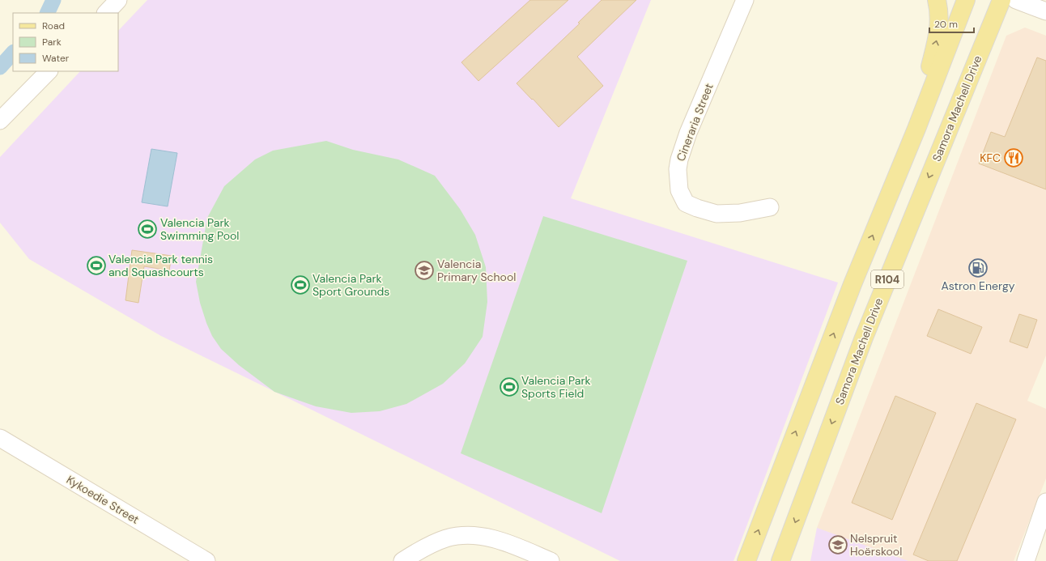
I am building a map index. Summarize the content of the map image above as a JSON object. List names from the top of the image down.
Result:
{
  "streets": {
    "main road": ["Samora Machell Drive", "R104"],
    "street": ["Cineraria Street", "Kykoedie Street"]
  },
  "places": {
    "restaurant": ["KFC"],
    "sports": [
      "Valencia Park Swimming Pool",
      "Valencia Park tennis and Squashcourts",
      "Valencia Park Sport Grounds",
      "Valencia Park Sports Field"
    ],
    "fuel station": ["Astron Energy"],
    "school or university": ["Valencia Primary School", "Nelspruit Hoërskool"]
  },
  "legend": ["Road", "Park", "Water"],
  "scale_bar": "20 m"
}
